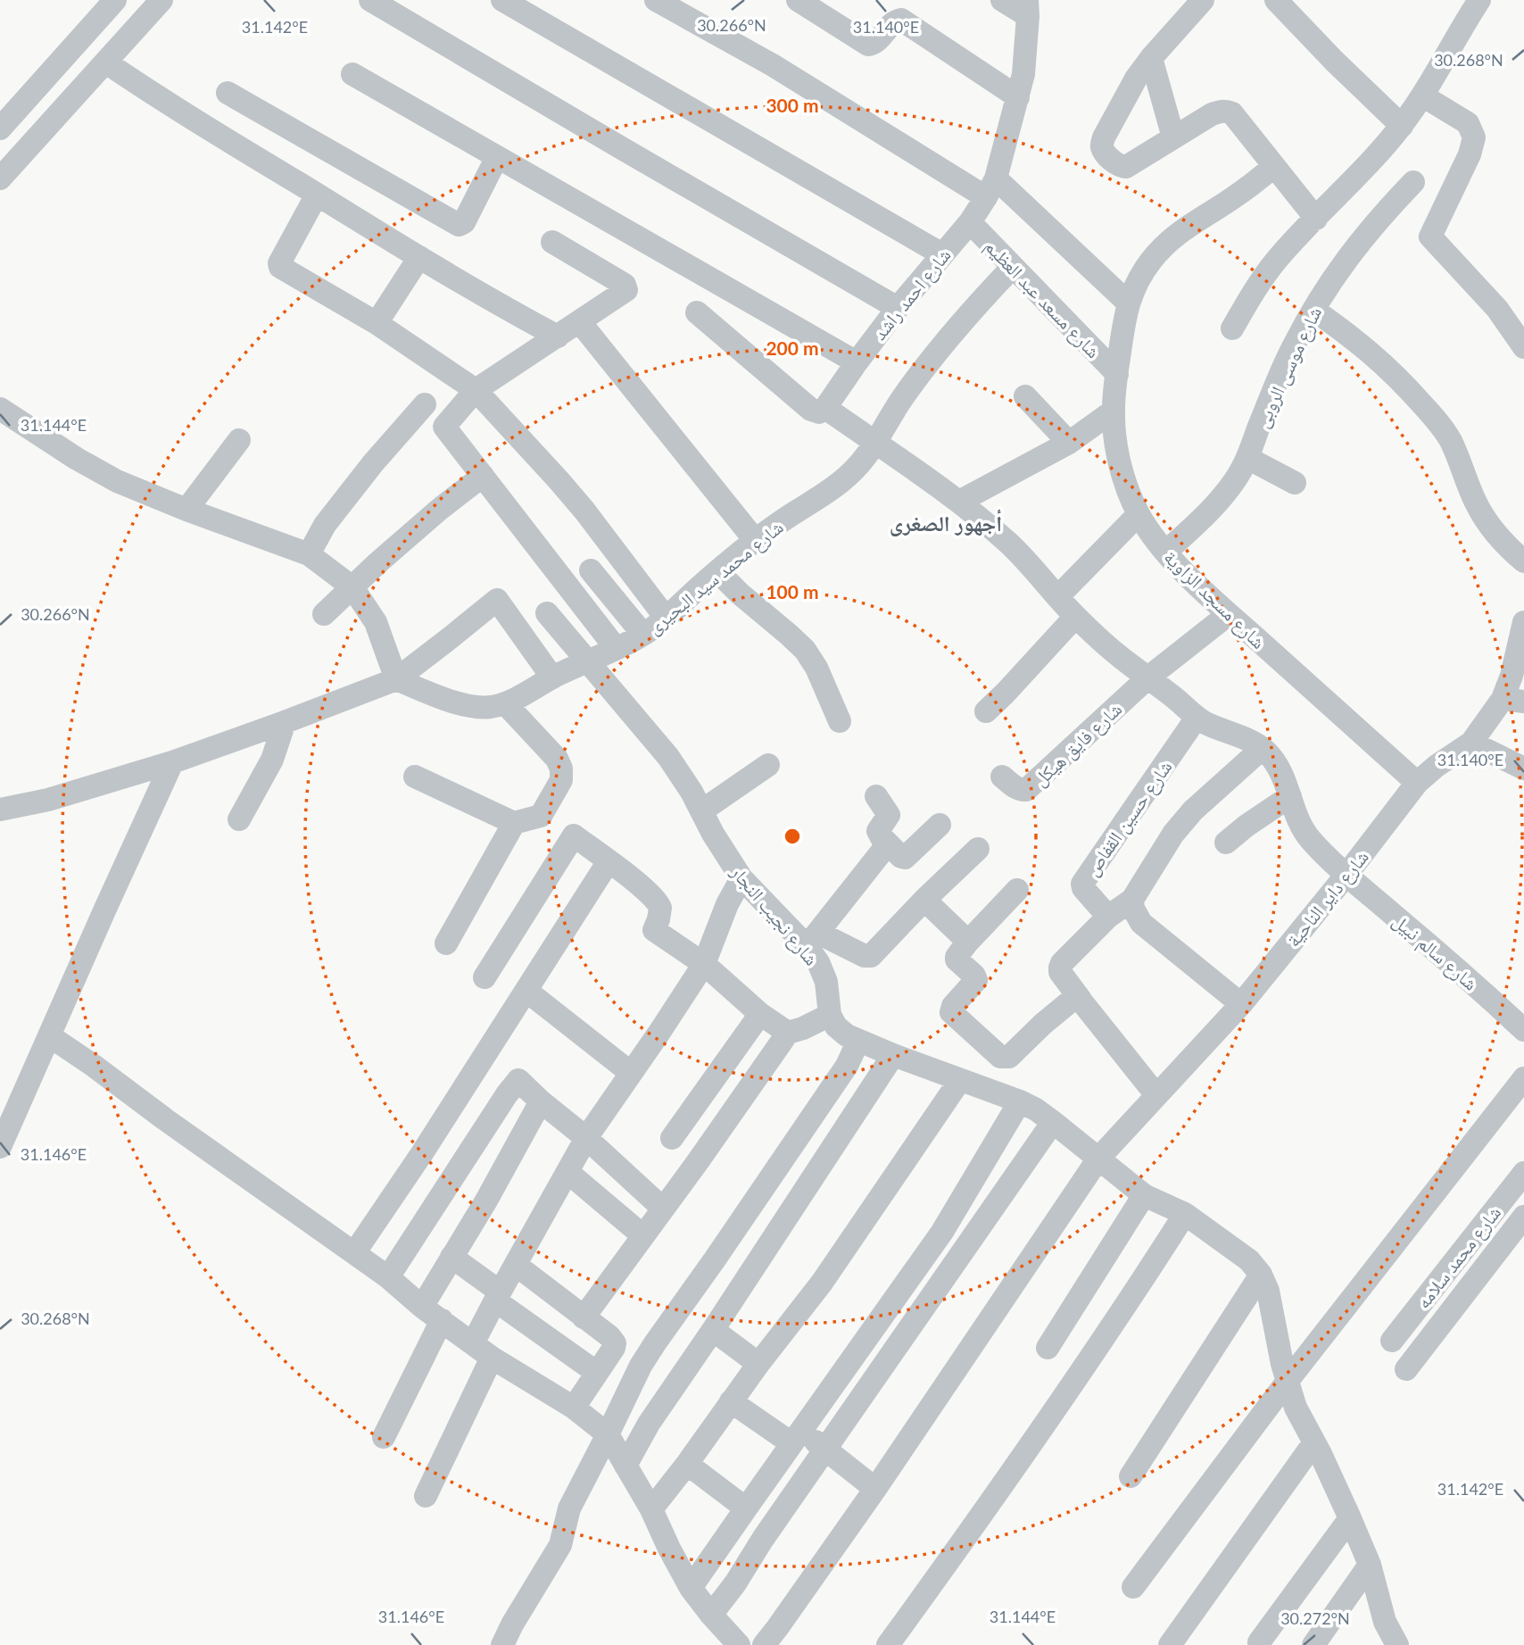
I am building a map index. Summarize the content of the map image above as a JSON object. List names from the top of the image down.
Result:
{
  "streets": {
    "street": [
      "شارع احمد راشد",
      "شارع مسعد عبد العظيم",
      "شارع موسى الروبى",
      "شارع محمد سيد البحيرى",
      "شارع مسجد الزاوية",
      "شارع فايق هيكل",
      "شارع حسين القفاص",
      "شارع داير الناحية",
      "شارع نجيب النجار",
      "شارع سالم نبيل",
      "شارع محمد سلامه"
    ]
  },
  "crossings": [
    ["شارع احمد راشد", "شارع مسعد عبد العظيم"],
    ["شارع مسعد عبد العظيم", "شارع محمد سيد البحيرى"],
    ["شارع مسعد عبد العظيم", "شارع مسجد الزاوية"],
    ["شارع موسى الروبى", "شارع مسجد الزاوية"],
    ["شارع محمد سيد البحيرى", "شارع نجيب النجار"],
    ["شارع مسجد الزاوية", "شارع داير الناحية"],
    ["شارع داير الناحية", "شارع سالم نبيل"]
  ],
  "districts": ["أجهور الصغرى"],
  "coordinates": [
    "30.266°N",
    "31.140°E",
    "31.142°E",
    "30.268°N",
    "31.144°E",
    "31.146°E",
    "30.272°N"
  ],
  "rings": ["300 m", "200 m", "100 m"]
}
